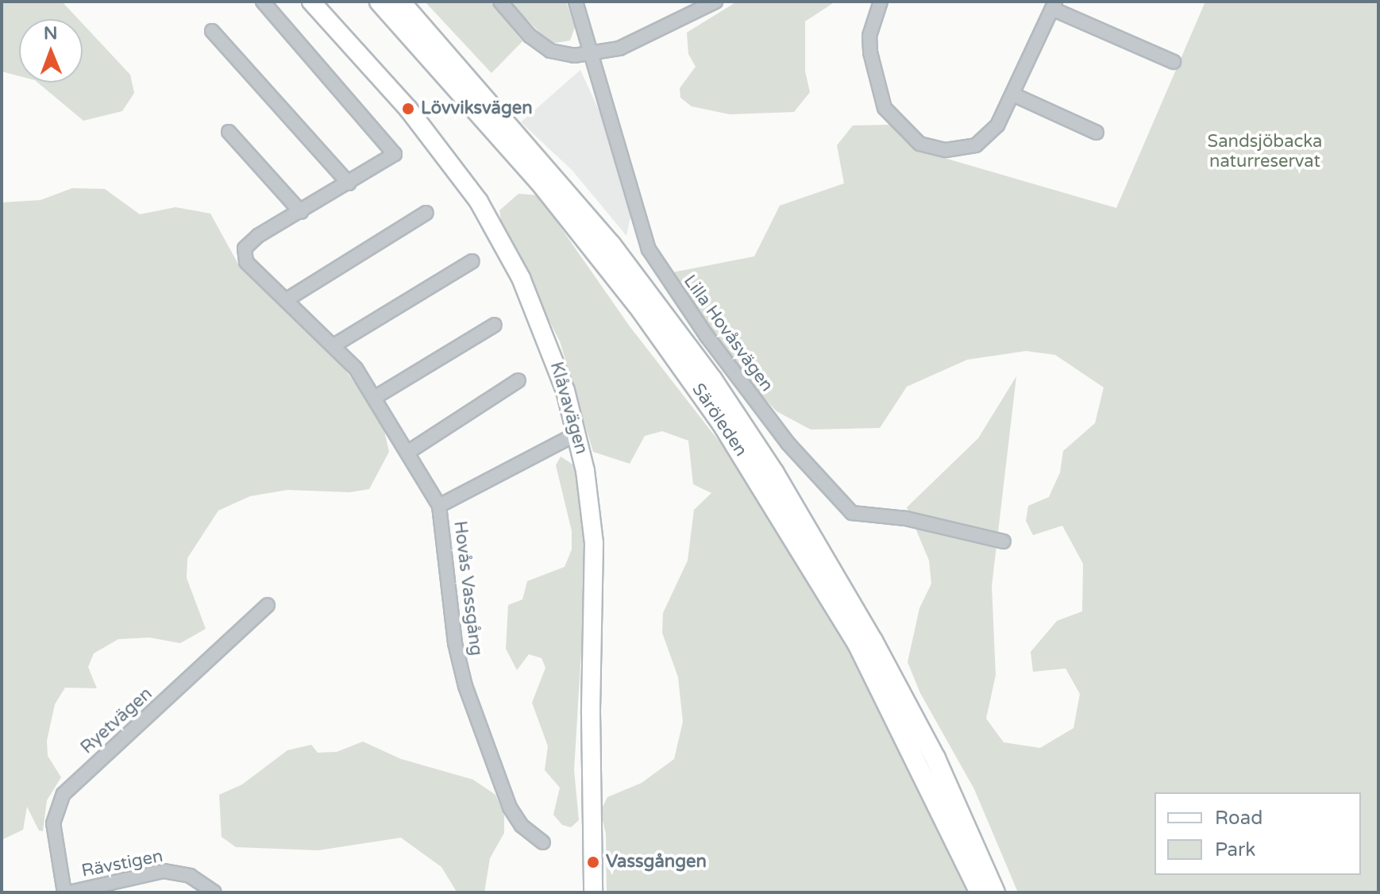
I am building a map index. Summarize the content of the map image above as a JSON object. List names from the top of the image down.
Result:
{
  "streets": {
    "main road": ["Säröleden"],
    "street": [
      "Lilla Hovåsvägen",
      "Klåvavägen",
      "Hovås Vassgång",
      "Ryetvägen",
      "Rävstigen"
    ]
  },
  "crossings": [
    ["Ryetvägen", "Rävstigen"]
  ],
  "parks": ["Sandsjöbacka naturreservat"],
  "places": ["Lövviksvägen", "Vassgången"],
  "legend": ["Road", "Park"],
  "north": "top"
}
